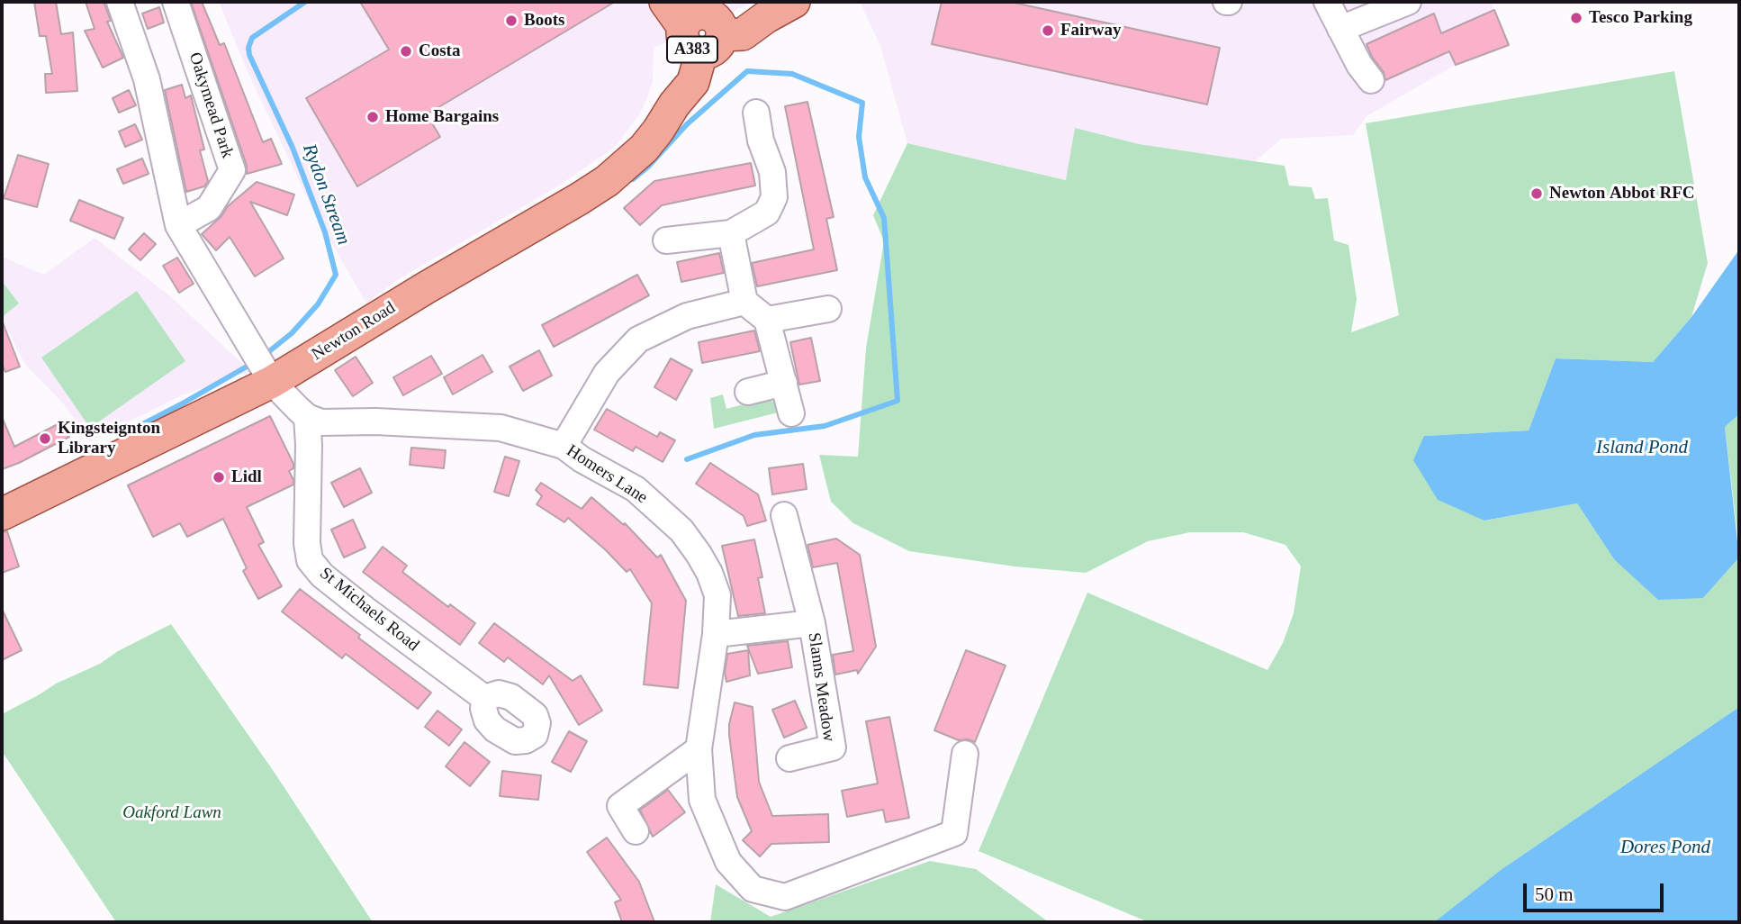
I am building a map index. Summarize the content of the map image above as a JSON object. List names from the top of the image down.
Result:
{
  "streets": {
    "main road": ["A383", "Newton Road"],
    "street": [
      "Oakymead Park",
      "Homers Lane",
      "St Michaels Road",
      "Slanns Meadow"
    ]
  },
  "crossings": [
    ["A383", "Newton Road"],
    ["Homers Lane", "St Michaels Road"],
    ["Homers Lane", "Slanns Meadow"]
  ],
  "water": ["Rydon Stream", "Island Pond", "Dores Pond"],
  "parks": ["Oakford Lawn"],
  "places": [
    "Tesco Parking",
    "Boots",
    "Fairway",
    "Costa",
    "Home Bargains",
    "Newton Abbot RFC",
    "Kingsteignton Library",
    "Lidl"
  ],
  "scale_bar": "50 m"
}
